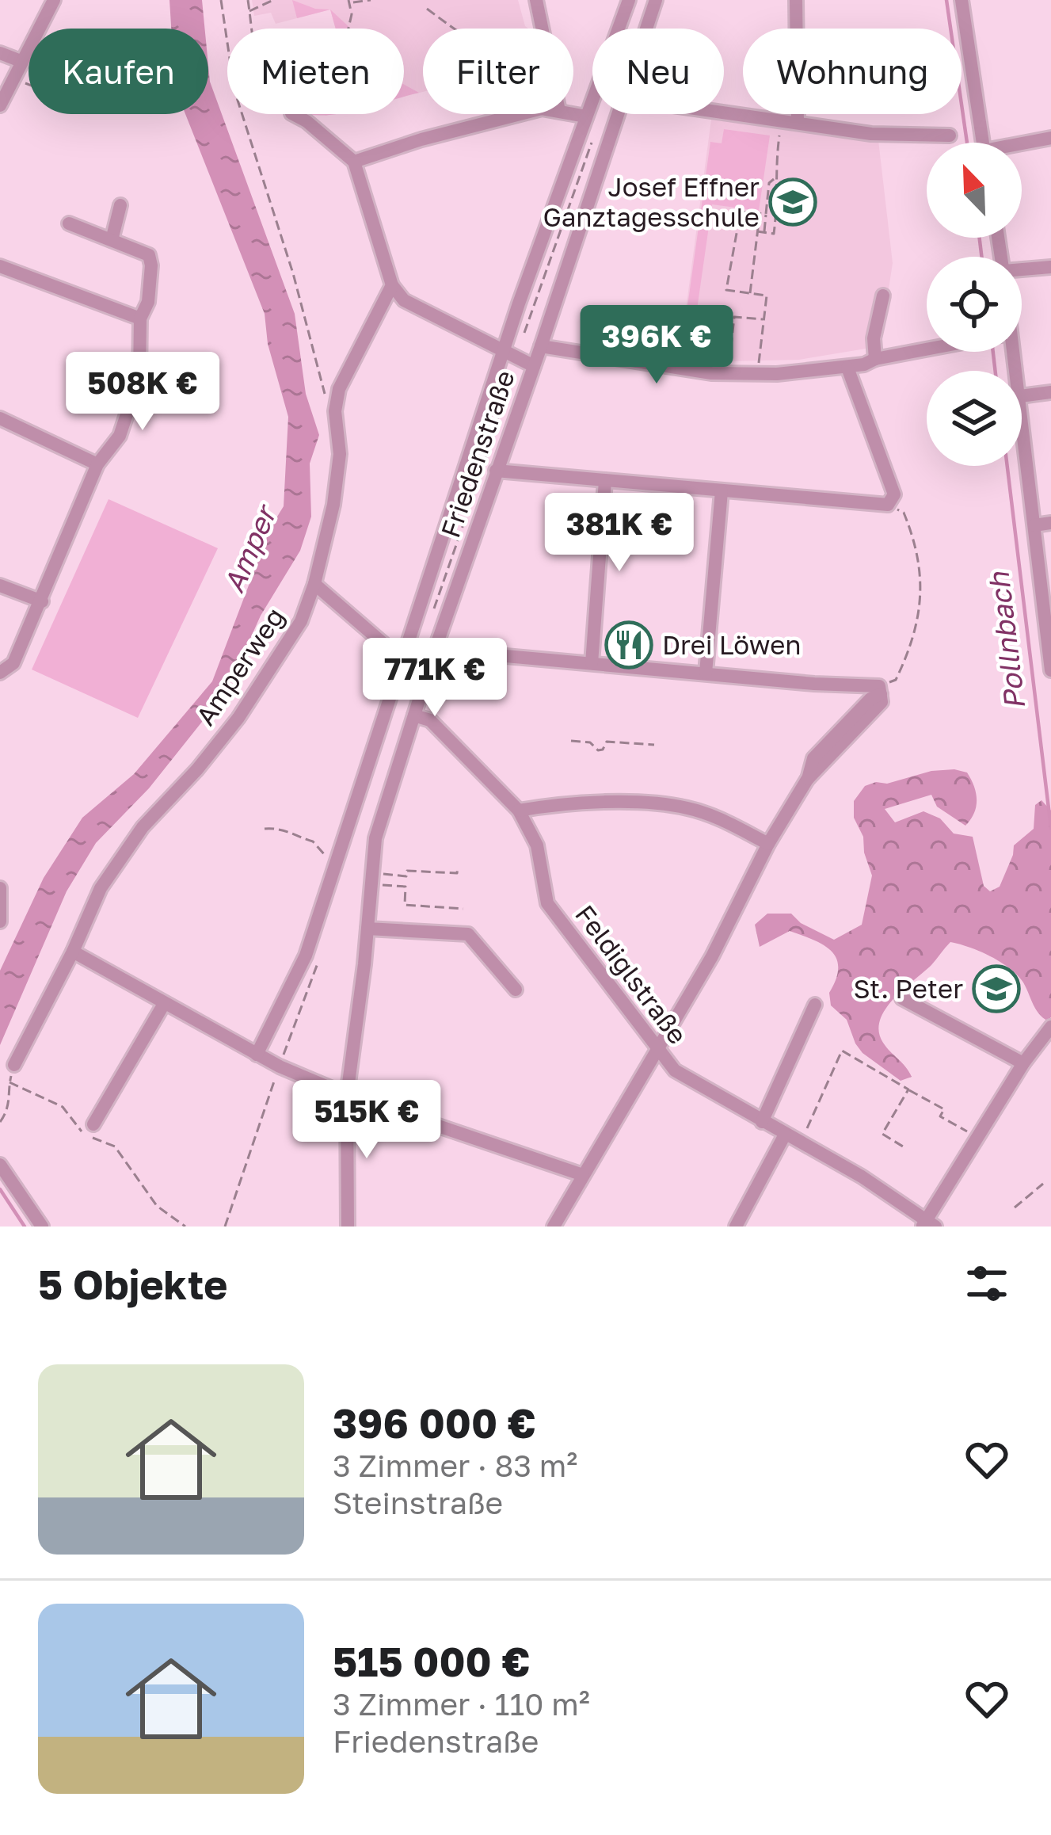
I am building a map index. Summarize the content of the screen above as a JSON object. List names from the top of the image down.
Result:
{
  "streets": {
    "street": ["Friedenstraße", "Amperweg", "Feldiglstraße"]
  },
  "crossings": [
    ["Friedenstraße", "Feldiglstraße"]
  ],
  "water": ["Amper", "Pollnbach"],
  "places": {
    "school or university": ["Josef Effner Ganztagesschule", "St. Peter"],
    "restaurant": ["Drei Löwen"]
  },
  "north": "top left",
  "page": {
    "chip": [
      "Kaufen",
      "Mieten",
      "Filter",
      "Neu",
      "Wohnung"
    ],
    "price": [
      "396K €",
      "508K €",
      "381K €",
      "771K €",
      "515K €"
    ],
    "heading": "5 Objekte",
    "list": [
      {
        "name": "396 000 €",
        "note": "3 Zimmer · 83 m² · Steinstraße"
      },
      {
        "name": "515 000 €",
        "note": "3 Zimmer · 110 m² · Friedenstraße"
      }
    ]
  }
}
